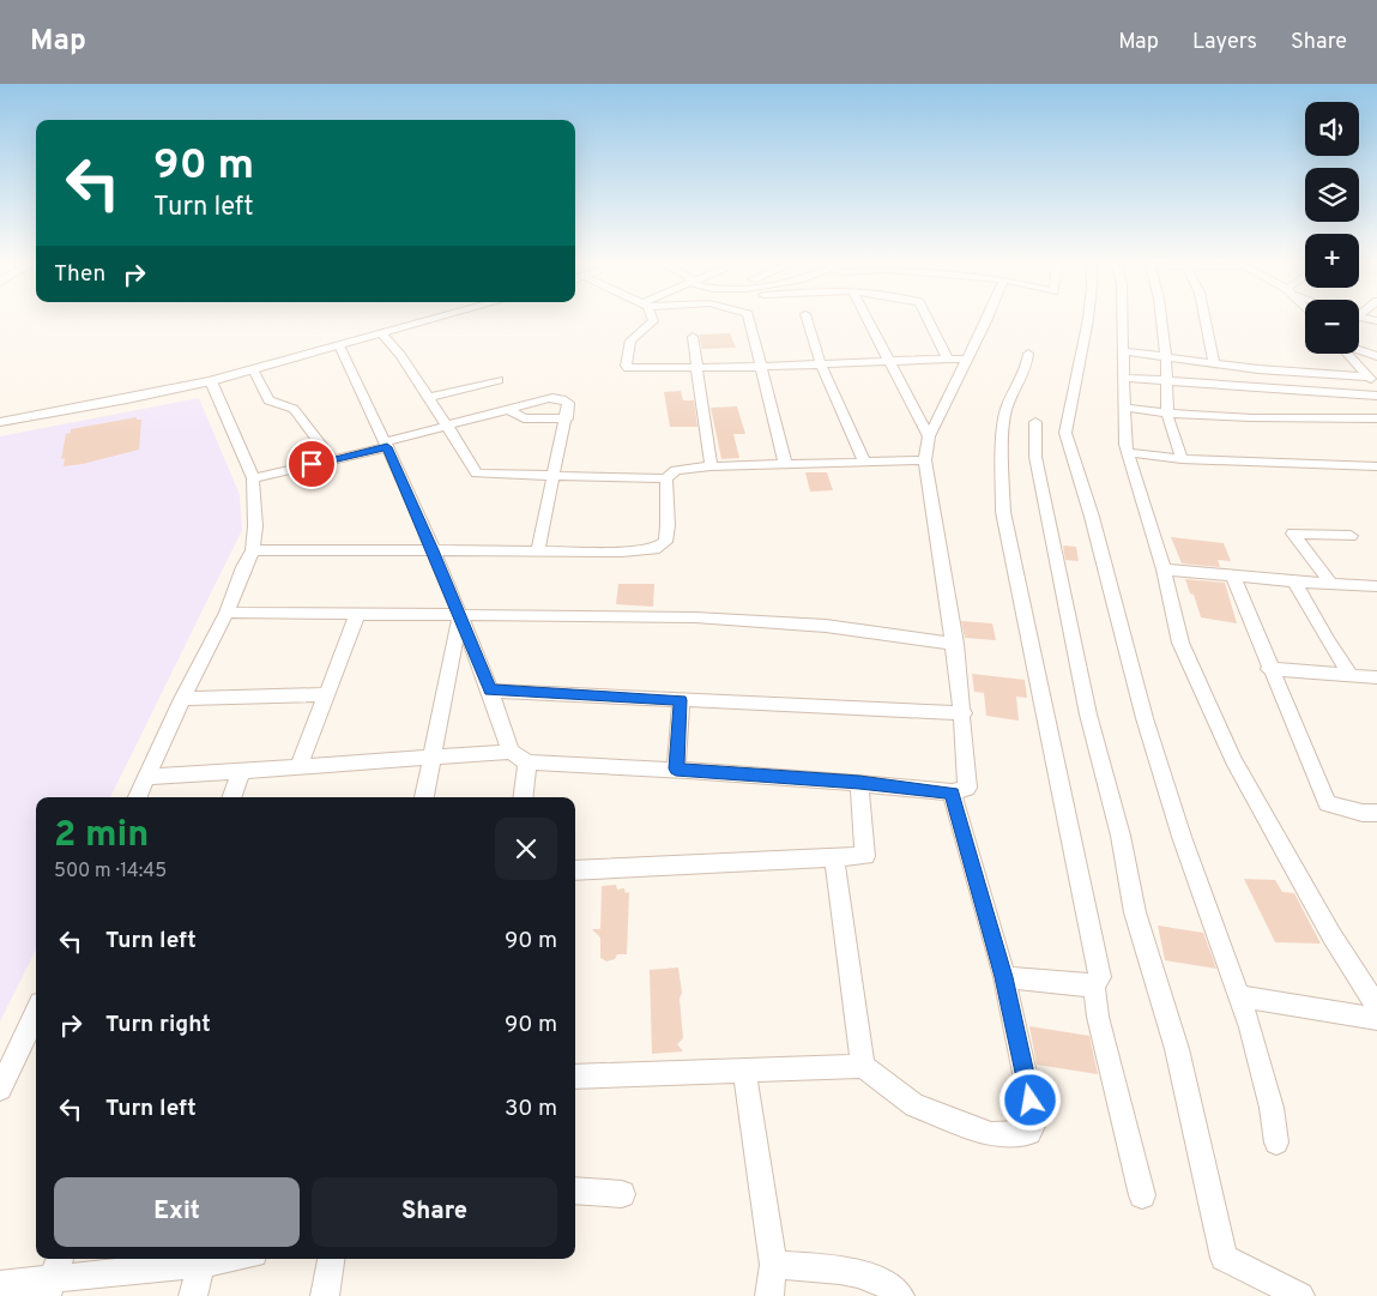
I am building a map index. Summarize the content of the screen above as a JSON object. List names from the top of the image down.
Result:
{
  "page": {
    "header": "Map",
    "nav": ["Map", "Layers", "Share"],
    "map_buttons": ["+", "−"],
    "turn": ["90 m", "Turn left"],
    "then": "Then",
    "heading": ["2 min", "500 m · 14:45"],
    "list": [
      {
        "name": "Turn left",
        "value": "90 m"
      },
      {
        "name": "Turn right",
        "value": "90 m"
      },
      {
        "name": "Turn left",
        "value": "30 m"
      }
    ],
    "buttons": ["Exit", "Share"]
  }
}
